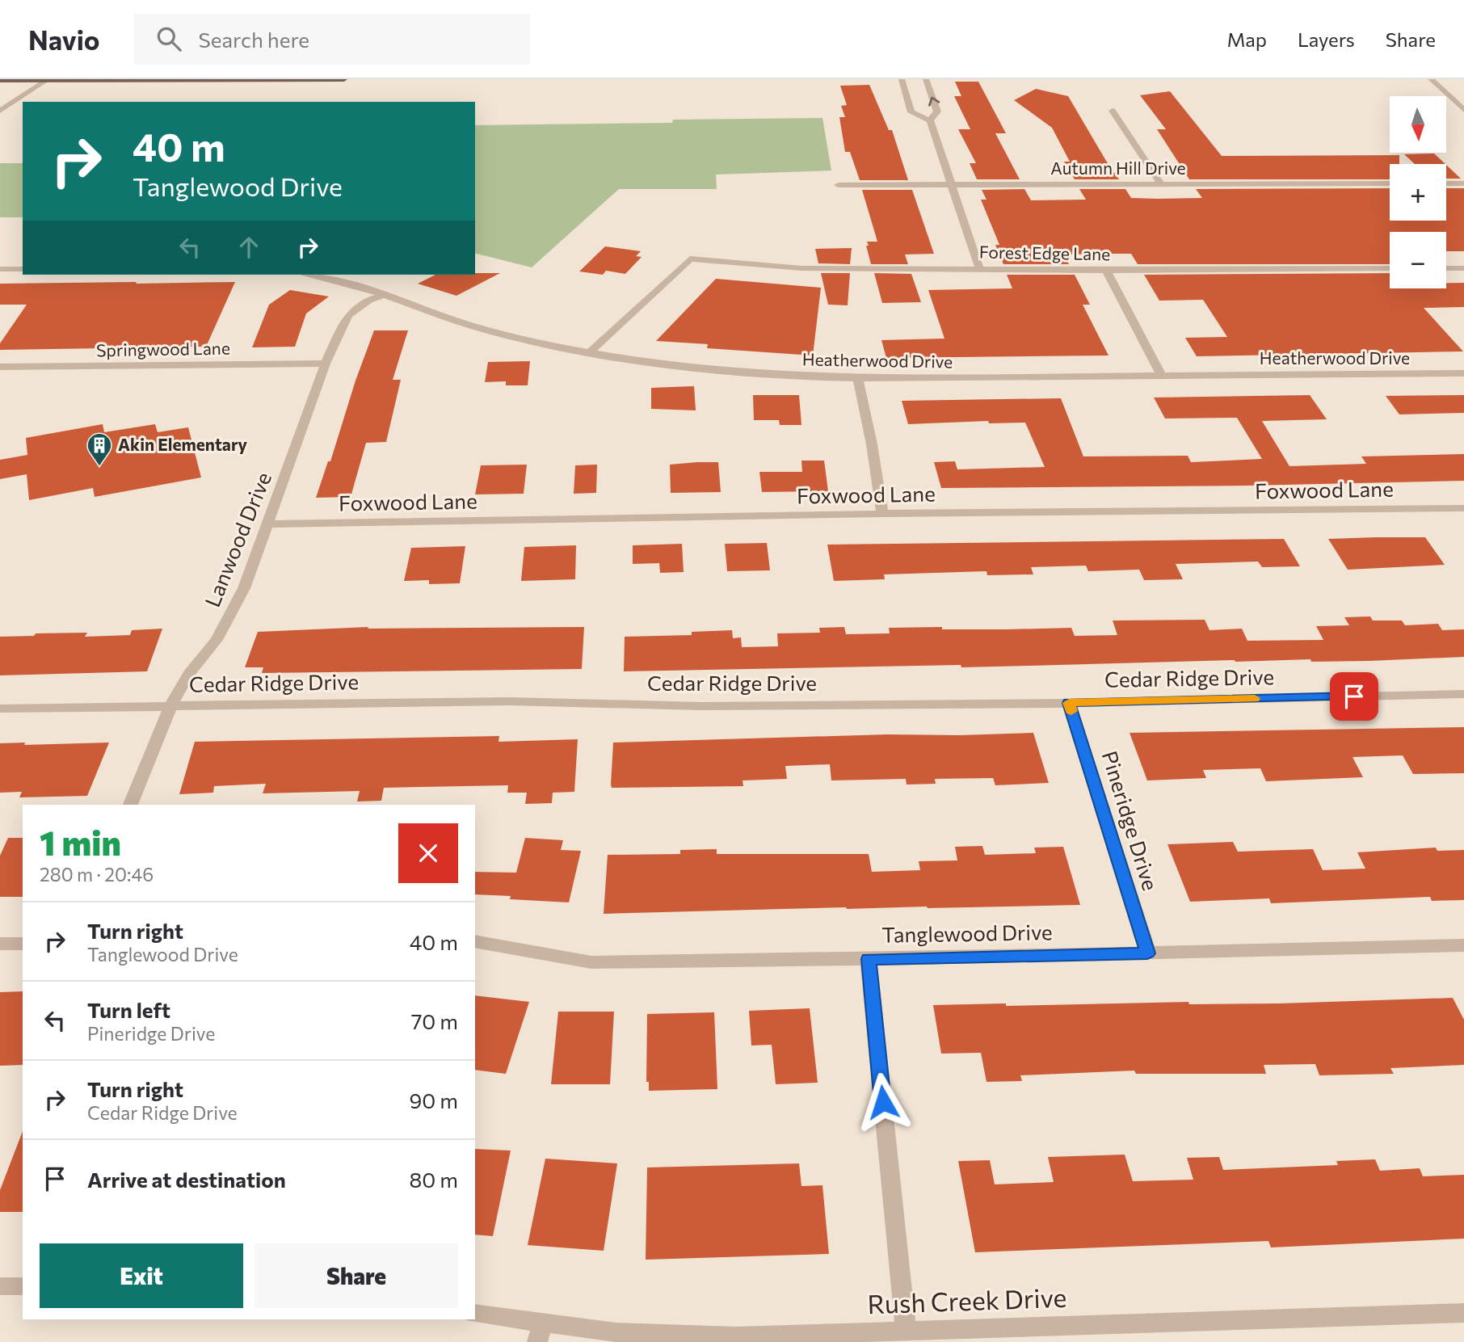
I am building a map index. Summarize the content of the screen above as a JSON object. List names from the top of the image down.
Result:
{
  "streets": {
    "street": [
      "Autumn Hill Drive",
      "Forest Edge Lane",
      "Springwood Lane",
      "Heatherwood Drive",
      "Foxwood Lane",
      "Lanwood Drive",
      "Cedar Ridge Drive",
      "Pineridge Drive",
      "Tanglewood Drive",
      "Rush Creek Drive"
    ]
  },
  "crossings": [
    ["Forest Edge Lane", "Heatherwood Drive"],
    ["Springwood Lane", "Lanwood Drive"],
    ["Heatherwood Drive", "Lanwood Drive"],
    ["Foxwood Lane", "Lanwood Drive"],
    ["Lanwood Drive", "Cedar Ridge Drive"],
    ["Cedar Ridge Drive", "Pineridge Drive"],
    ["Pineridge Drive", "Tanglewood Drive"]
  ],
  "places": {
    "building": ["Akin Elementary"]
  },
  "north": "bottom",
  "page": {
    "header": "Navio",
    "search": "Search here",
    "nav": ["Map", "Layers", "Share"],
    "map_buttons": ["+", "−"],
    "turn": ["40 m", "Tanglewood Drive"],
    "heading": ["1 min", "280 m · 20:46"],
    "list": [
      {
        "name": "Turn right",
        "note": "Tanglewood Drive",
        "value": "40 m"
      },
      {
        "name": "Turn left",
        "note": "Pineridge Drive",
        "value": "70 m"
      },
      {
        "name": "Turn right",
        "note": "Cedar Ridge Drive",
        "value": "90 m"
      },
      {
        "name": "Arrive at destination",
        "value": "80 m"
      }
    ],
    "buttons": ["Exit", "Share"]
  }
}
